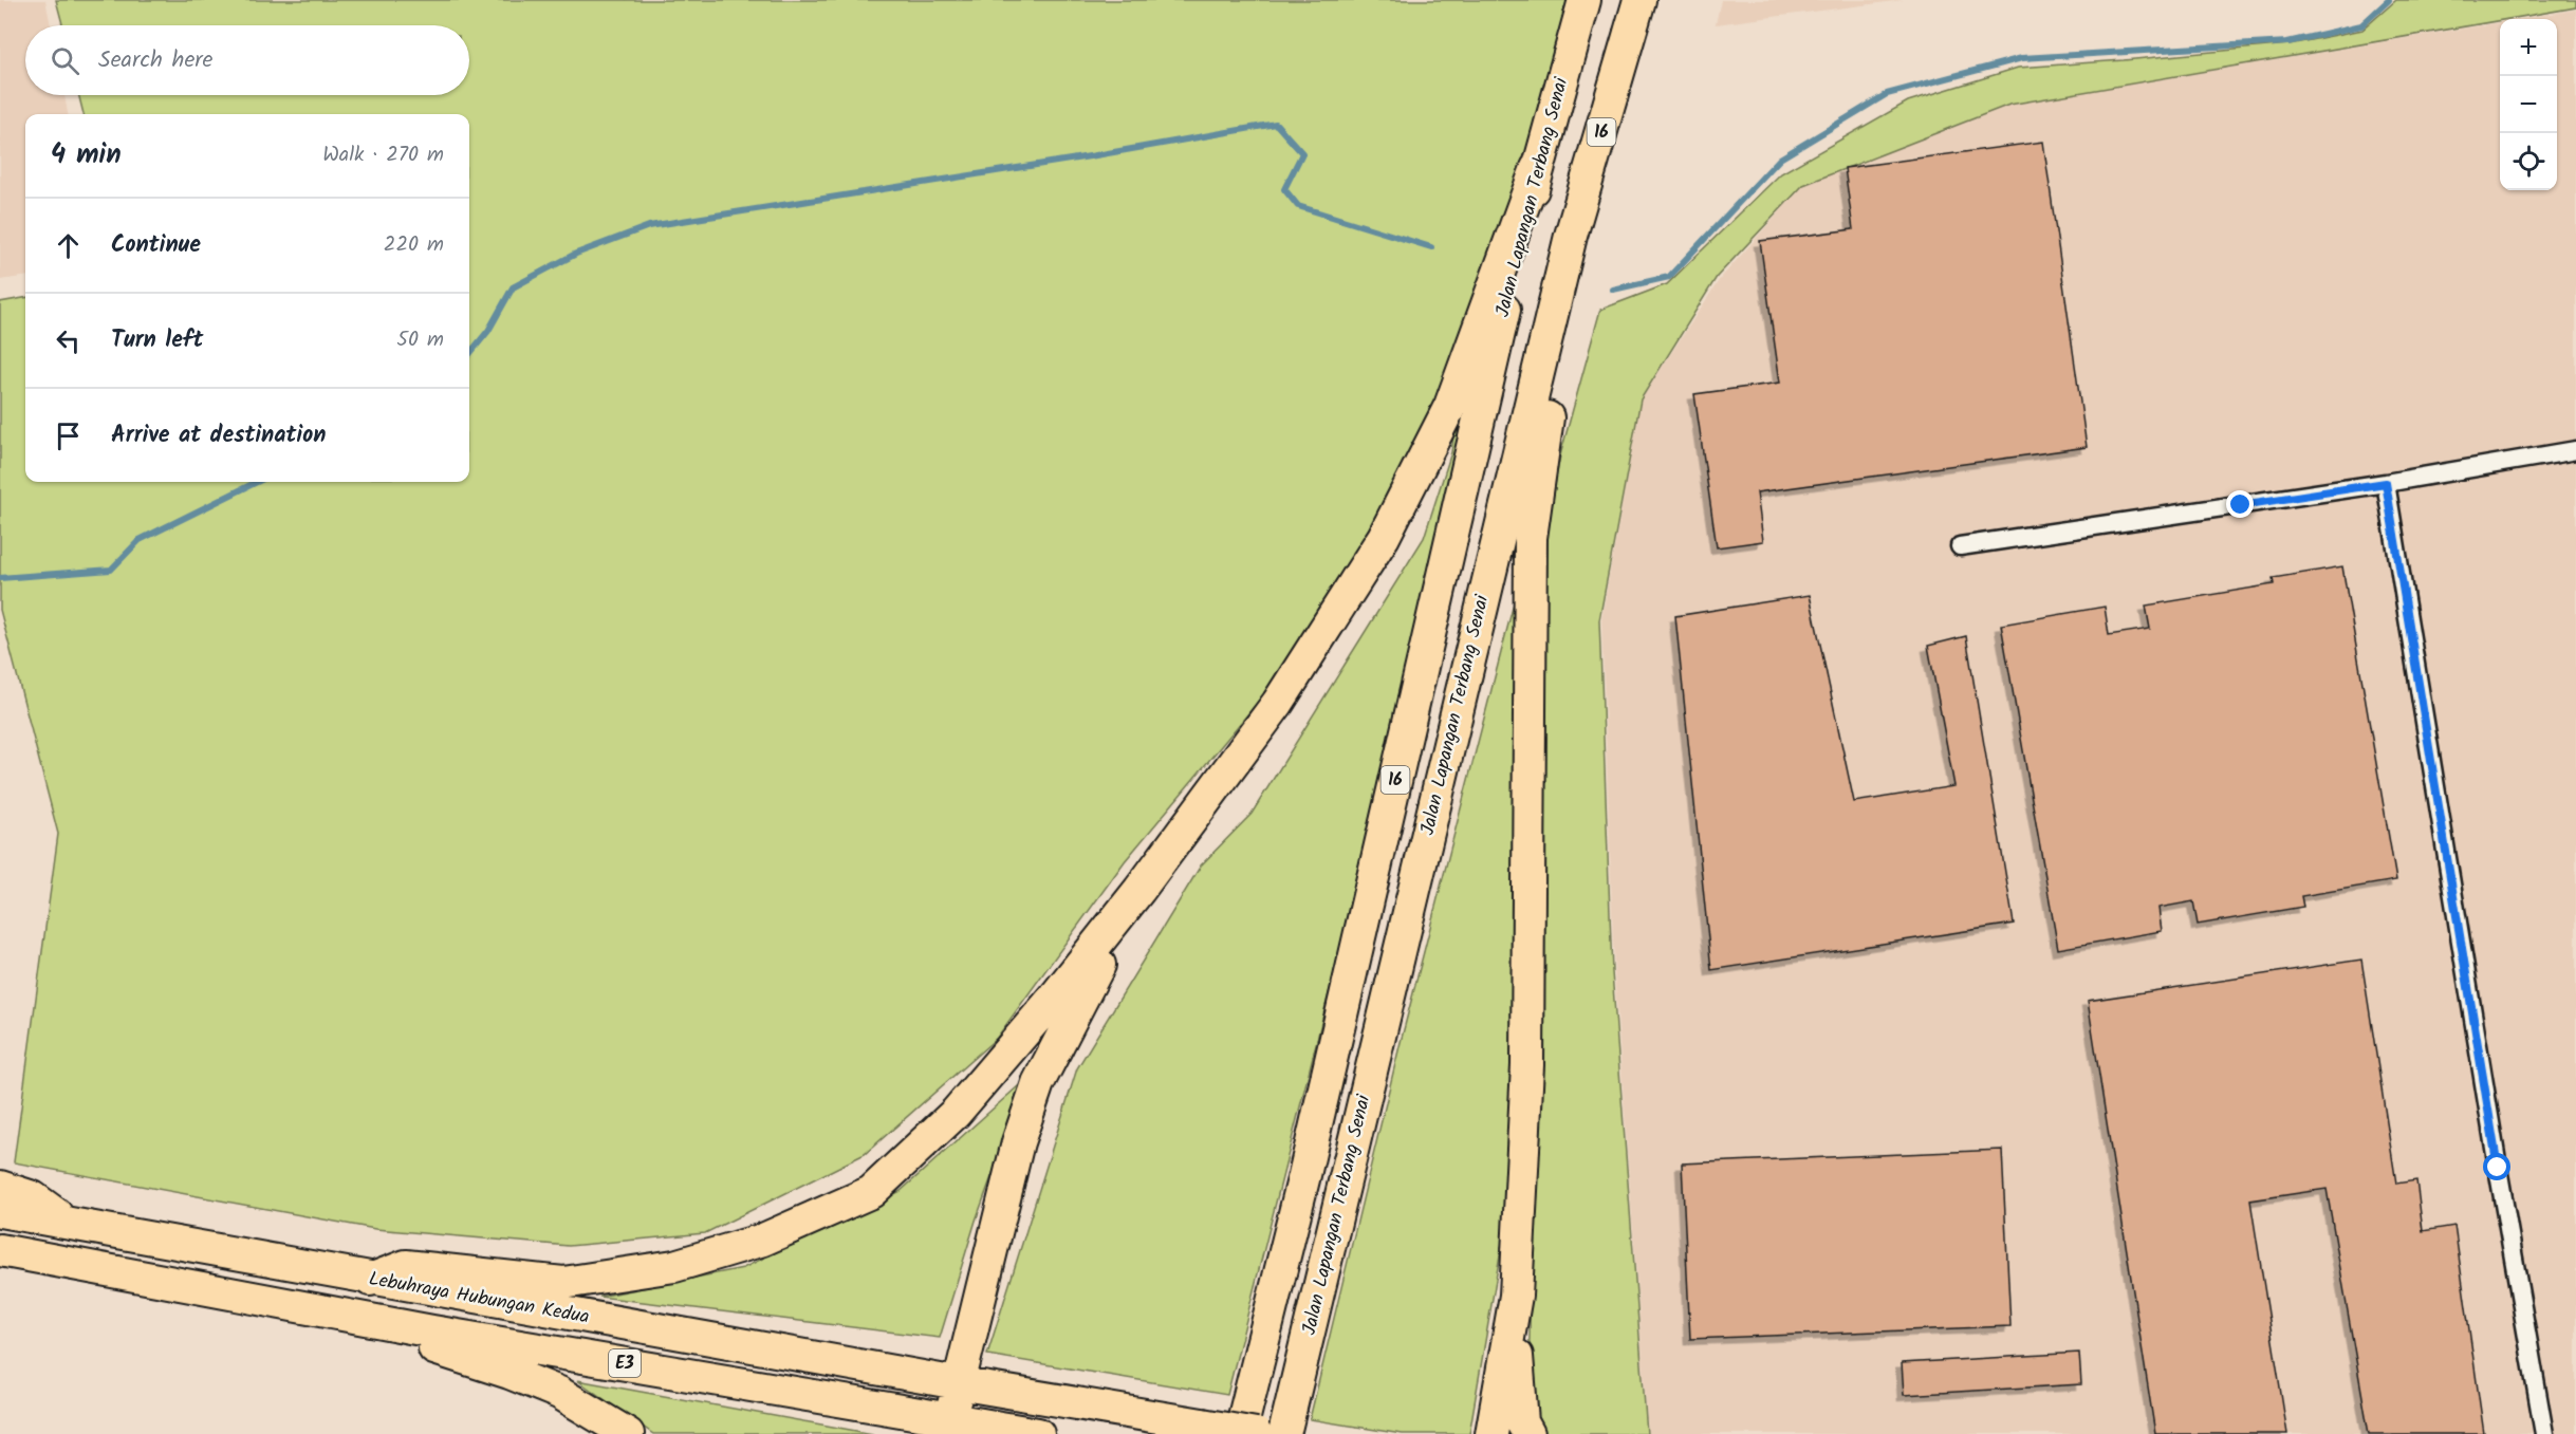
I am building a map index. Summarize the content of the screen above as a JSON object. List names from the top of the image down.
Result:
{
  "streets": {
    "highway": [
      "16",
      "Jalan Lapangan Terbang Senai",
      "Lebuhraya Hubungan Kedua",
      "E3"
    ]
  },
  "crossings": [
    ["Lebuhraya Hubungan Kedua", "E3"]
  ],
  "page": {
    "map_buttons": ["+", "−"],
    "search": "Search here",
    "heading": ["4 min", "Walk · 270 m"],
    "list": [
      ["Continue", "220 m"],
      ["Turn left", "50 m"],
      "Arrive at destination"
    ]
  }
}
